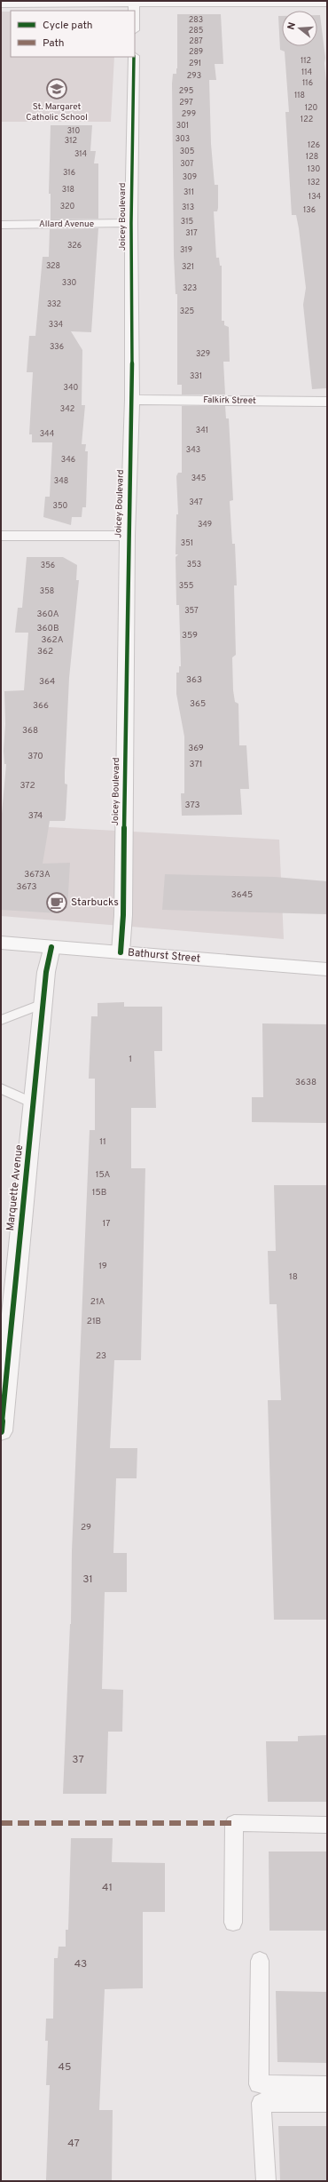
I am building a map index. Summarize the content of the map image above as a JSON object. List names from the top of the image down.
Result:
{
  "streets": {
    "main road": ["Bathurst Street"],
    "street": [
      "Joicey Boulevard",
      "Allard Avenue",
      "Falkirk Street",
      "Marquette Avenue"
    ]
  },
  "crossings": [
    ["Joicey Boulevard", "Allard Avenue"],
    ["Joicey Boulevard", "Falkirk Street"],
    ["Joicey Boulevard", "Bathurst Street"],
    ["Bathurst Street", "Marquette Avenue"]
  ],
  "places": {
    "school or university": ["St. Margaret Catholic School"],
    "cafe": ["Starbucks"]
  },
  "house_numbers": [
    "283",
    "285",
    "287",
    "289",
    "112",
    "291",
    "114",
    "293",
    "116",
    "295",
    "118",
    "297",
    "120",
    "299",
    "122",
    "301",
    "310",
    "303",
    "312",
    "126",
    "305",
    "314",
    "128",
    "307",
    "130",
    "316",
    "309",
    "132",
    "318",
    "311",
    "134",
    "320",
    "313",
    "136",
    "315",
    "317",
    "326",
    "319",
    "328",
    "321",
    "330",
    "323",
    "332",
    "325",
    "334",
    "336",
    "329",
    "331",
    "340",
    "342",
    "341",
    "344",
    "343",
    "346",
    "345",
    "348",
    "347",
    "350",
    "349",
    "351",
    "353",
    "356",
    "355",
    "358",
    "357",
    "360A",
    "360B",
    "359",
    "362A",
    "362",
    "363",
    "364",
    "365",
    "366",
    "368",
    "369",
    "370",
    "371",
    "372",
    "373",
    "374",
    "3673A",
    "3673",
    "3645",
    "1",
    "3638",
    "11",
    "15A",
    "15B",
    "17",
    "19",
    "18",
    "21A",
    "21B",
    "23",
    "29",
    "31",
    "37",
    "41",
    "43",
    "45",
    "47"
  ],
  "legend": ["Cycle path", "Path"],
  "north": "left"
}
